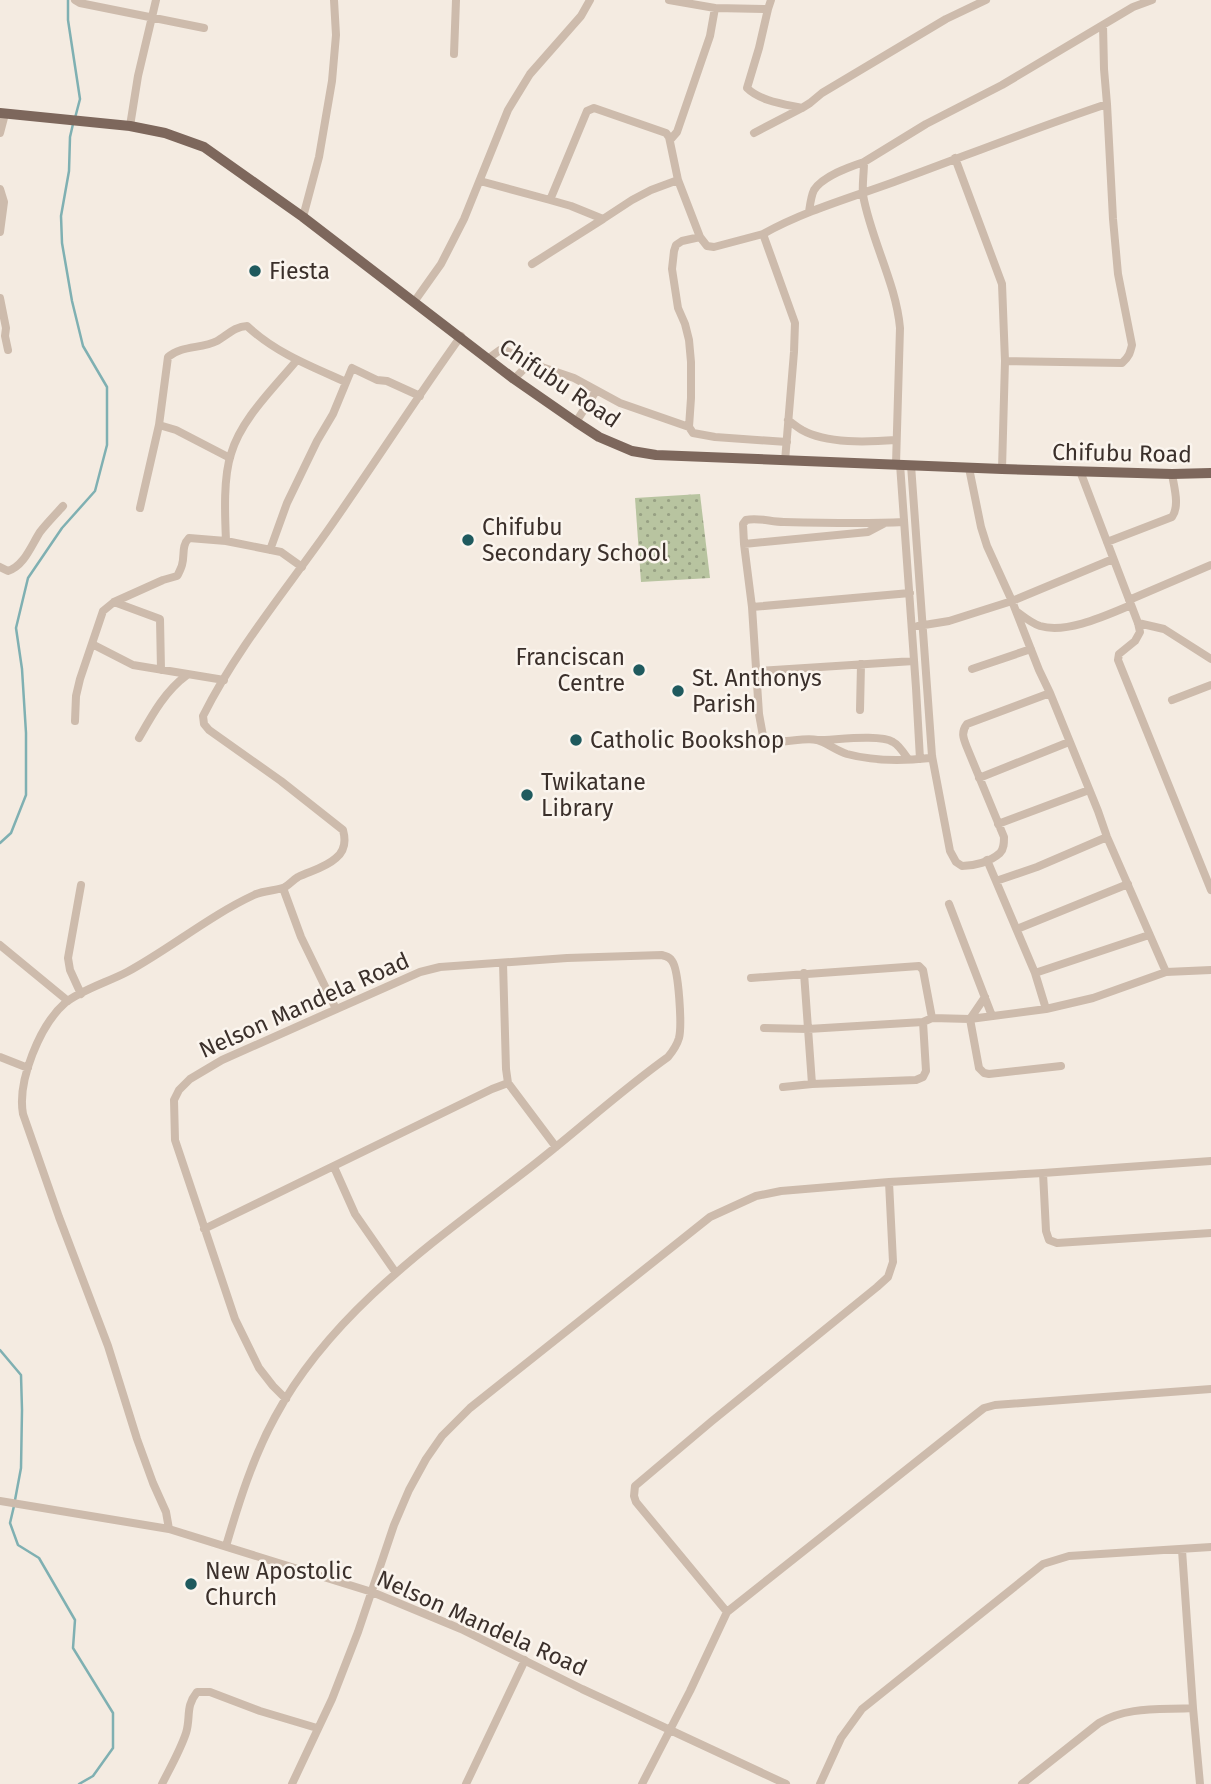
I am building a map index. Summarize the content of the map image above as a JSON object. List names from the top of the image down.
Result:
{
  "streets": {
    "main road": ["Chifubu Road"],
    "street": ["Nelson Mandela Road"]
  },
  "places": [
    "Fiesta",
    "Chifubu Secondary School",
    "Franciscan Centre",
    "St. Anthonys Parish",
    "Catholic Bookshop",
    "Twikatane Library",
    "New Apostolic Church"
  ]
}
